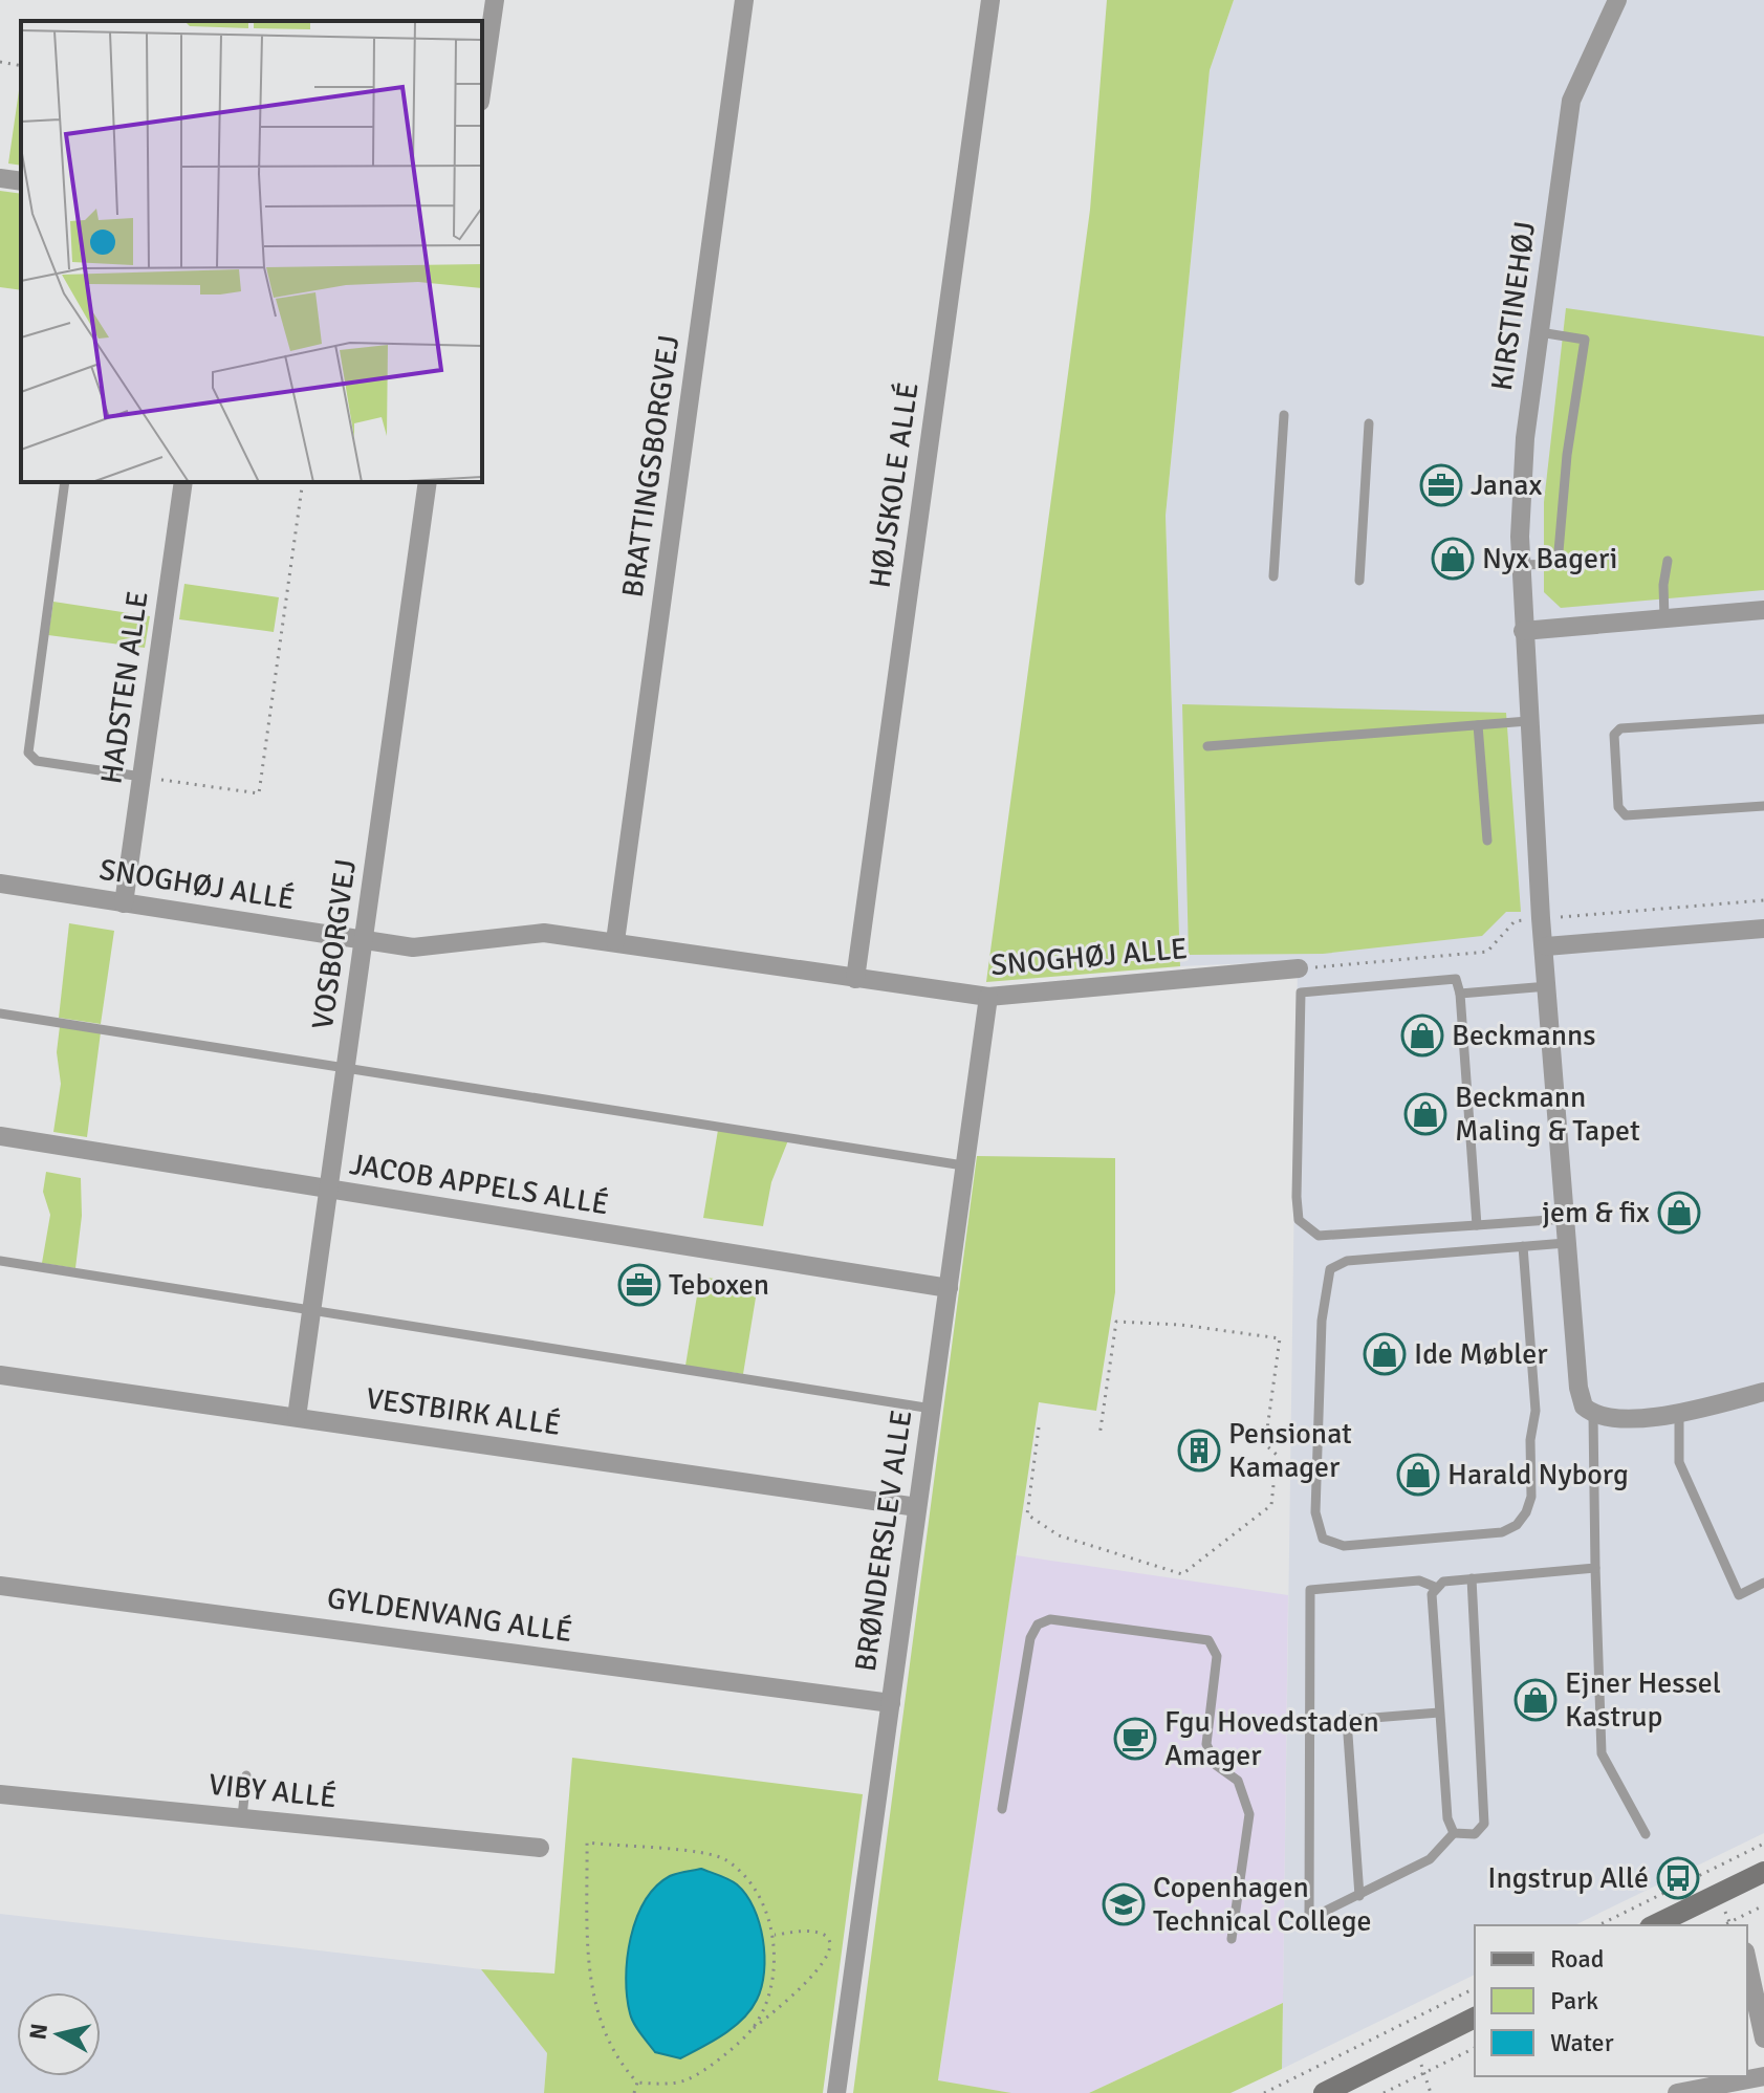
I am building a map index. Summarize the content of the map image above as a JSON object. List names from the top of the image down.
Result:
{
  "streets": {
    "street": [
      "KIRSTINEHØJ",
      "BRATTINGSBORGVEJ",
      "HØJSKOLE ALLÉ",
      "HADSTEN ALLE",
      "SNOGHØJ ALLÉ",
      "VOSBORGVEJ",
      "SNOGHØJ ALLE",
      "JACOB APPELS ALLÉ",
      "VESTBIRK ALLÉ",
      "BRØNDERSLEV ALLE",
      "GYLDENVANG ALLÉ",
      "VIBY ALLÉ"
    ]
  },
  "crossings": [
    ["BRATTINGSBORGVEJ", "SNOGHØJ ALLÉ"],
    ["HØJSKOLE ALLÉ", "SNOGHØJ ALLE"],
    ["HADSTEN ALLE", "SNOGHØJ ALLÉ"],
    ["SNOGHØJ ALLÉ", "VOSBORGVEJ"],
    ["SNOGHØJ ALLÉ", "SNOGHØJ ALLE"],
    ["VOSBORGVEJ", "JACOB APPELS ALLÉ"],
    ["VOSBORGVEJ", "VESTBIRK ALLÉ"],
    ["SNOGHØJ ALLE", "BRØNDERSLEV ALLE"],
    ["JACOB APPELS ALLÉ", "BRØNDERSLEV ALLE"],
    ["VESTBIRK ALLÉ", "BRØNDERSLEV ALLE"],
    ["BRØNDERSLEV ALLE", "GYLDENVANG ALLÉ"]
  ],
  "places": {
    "office": ["Janax", "Teboxen"],
    "shop": [
      "Nyx Bageri",
      "Beckmanns",
      "Beckmann Maling & Tapet",
      "jem & fix",
      "Ide Møbler",
      "Harald Nyborg",
      "Ejner Hessel Kastrup"
    ],
    "building": ["Pensionat Kamager"],
    "cafe": ["Fgu Hovedstaden Amager"],
    "bus stop": ["Ingstrup Allé"],
    "school or university": ["Copenhagen Technical College"]
  },
  "legend": ["Road", "Park", "Water"],
  "north": "left"
}
